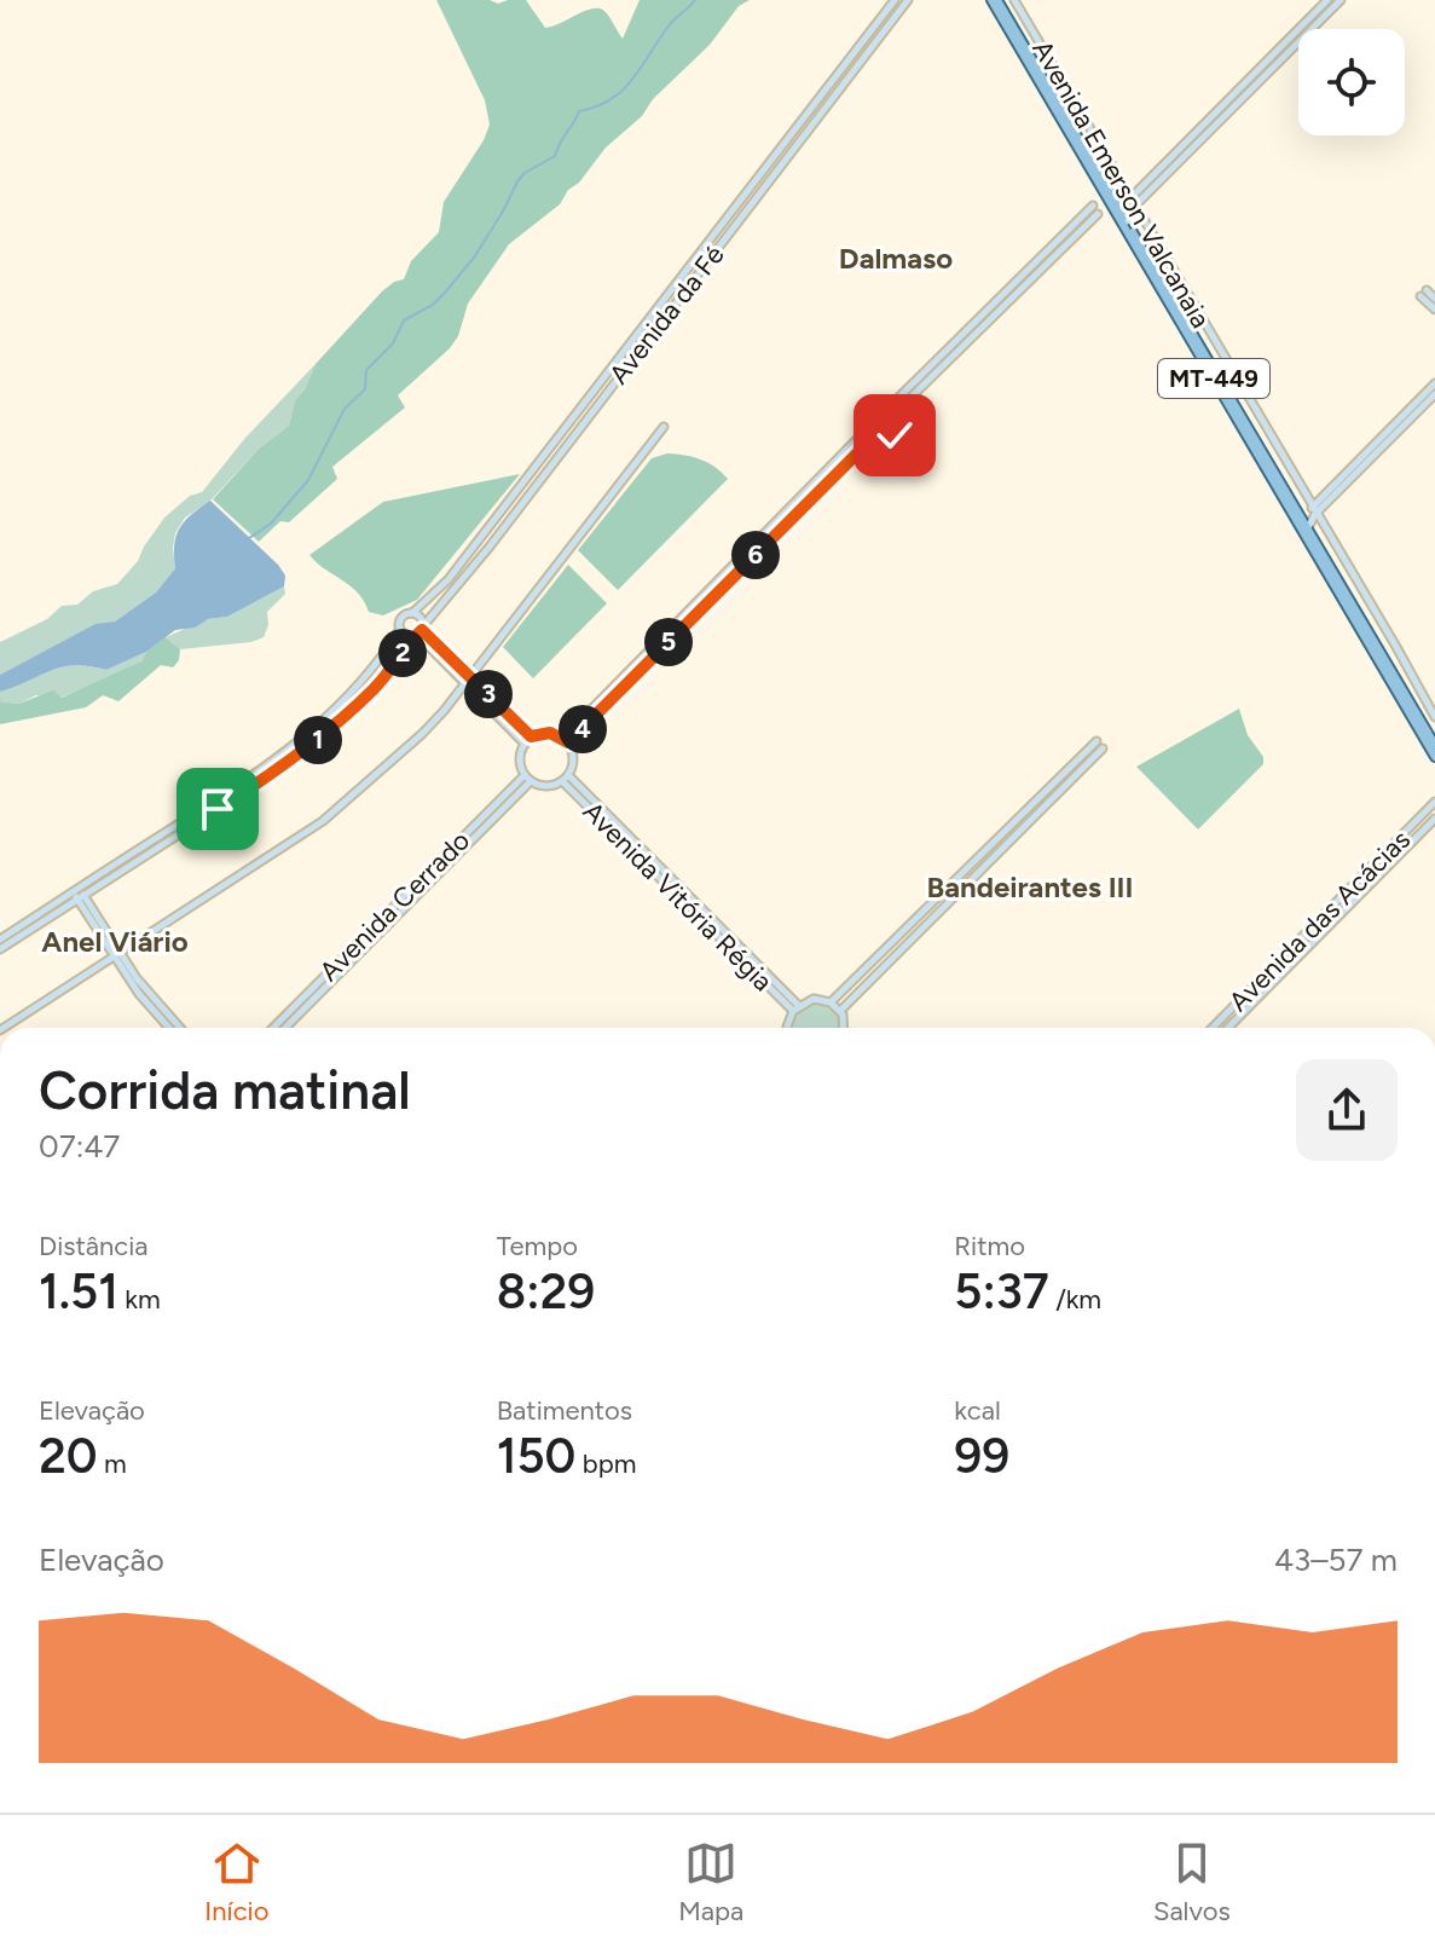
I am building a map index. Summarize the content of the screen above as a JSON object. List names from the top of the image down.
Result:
{
  "streets": {
    "main road": ["MT-449"],
    "street": [
      "Avenida Emerson Valcanaia",
      "Avenida da Fé",
      "Avenida Vitória Régia",
      "Avenida Cerrado",
      "Avenida das Acácias"
    ]
  },
  "crossings": [
    ["Avenida Vitória Régia", "Avenida Cerrado"]
  ],
  "districts": ["Dalmaso", "Bandeirantes III", "Anel Viário"],
  "page": {
    "pins": [
      "6",
      "5",
      "2",
      "3",
      "4",
      "1"
    ],
    "heading": ["Corrida matinal", "07:47"],
    "stats": [
      ["Distância", "1.51 km"],
      ["Tempo", "8:29"],
      ["Ritmo", "5:37 /km"],
      ["Elevação", "20 m"],
      ["Batimentos", "150 bpm"],
      ["kcal", "99"]
    ],
    "chart": ["Elevação", "43–57 m"],
    "tabs": ["Início", "Mapa", "Salvos"]
  }
}
